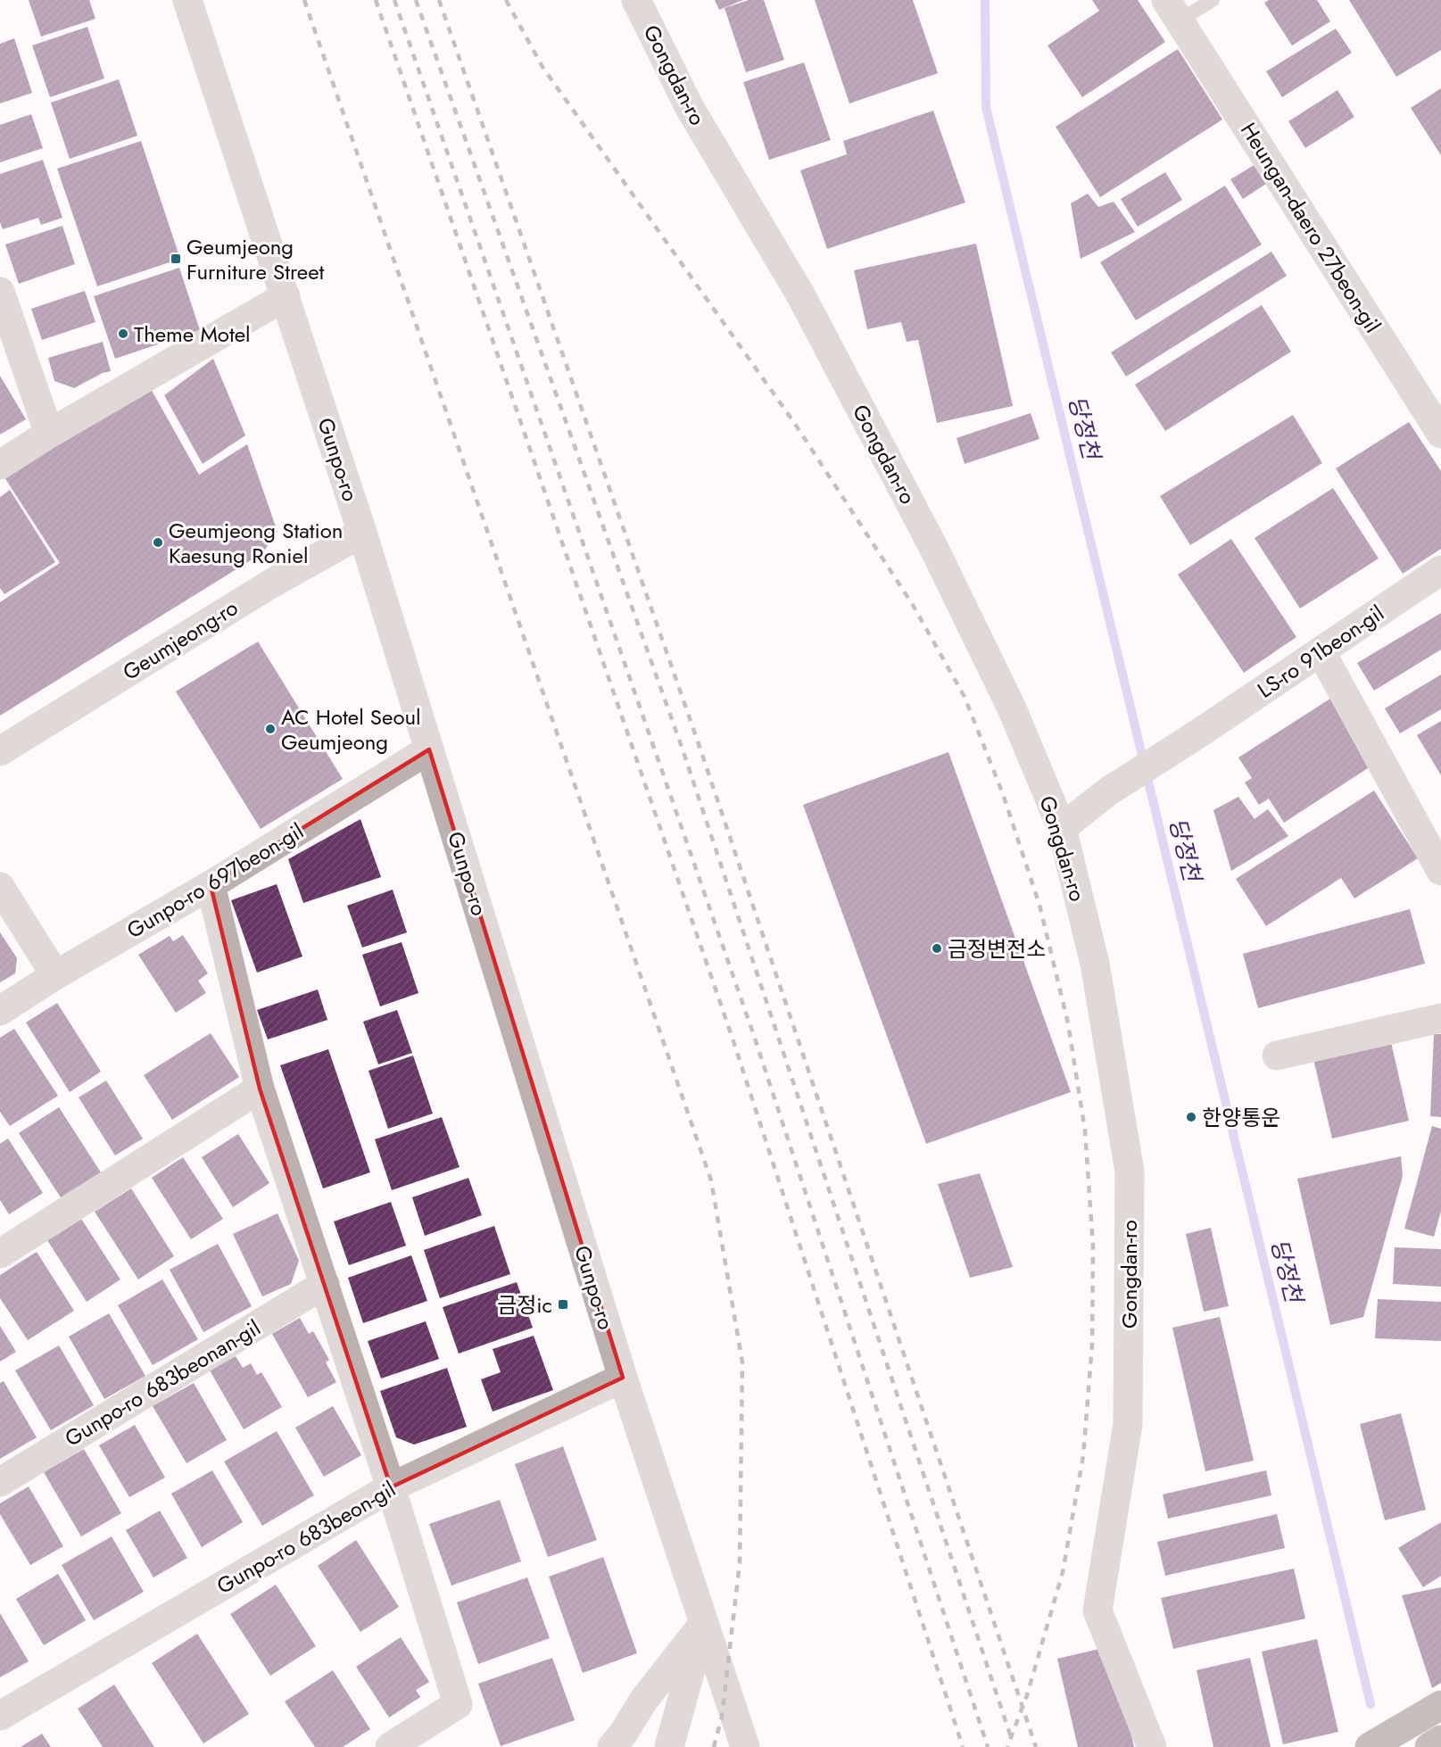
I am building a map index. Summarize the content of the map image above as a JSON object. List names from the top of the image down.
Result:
{
  "streets": {
    "street": [
      "Gongdan-ro",
      "Heungan-daero 27beon-gil",
      "Gunpo-ro",
      "Geumjeong-ro",
      "LS-ro 91beon-gil",
      "Gunpo-ro 697beon-gil",
      "Gunpo-ro 683beonan-gil",
      "Gunpo-ro 683beon-gil"
    ]
  },
  "crossings": [
    ["Gongdan-ro", "LS-ro 91beon-gil"],
    ["Gunpo-ro", "Geumjeong-ro"],
    ["Gunpo-ro", "Gunpo-ro 697beon-gil"],
    ["Gunpo-ro", "Gunpo-ro 683beon-gil"]
  ],
  "water": ["당정천"],
  "places": {
    "transit": ["Geumjeong Furniture Street", "금정ic"],
    "other": [
      "Theme Motel",
      "Geumjeong Station Kaesung Roniel",
      "AC Hotel Seoul Geumjeong",
      "금정변전소",
      "한양통운"
    ]
  }
}
